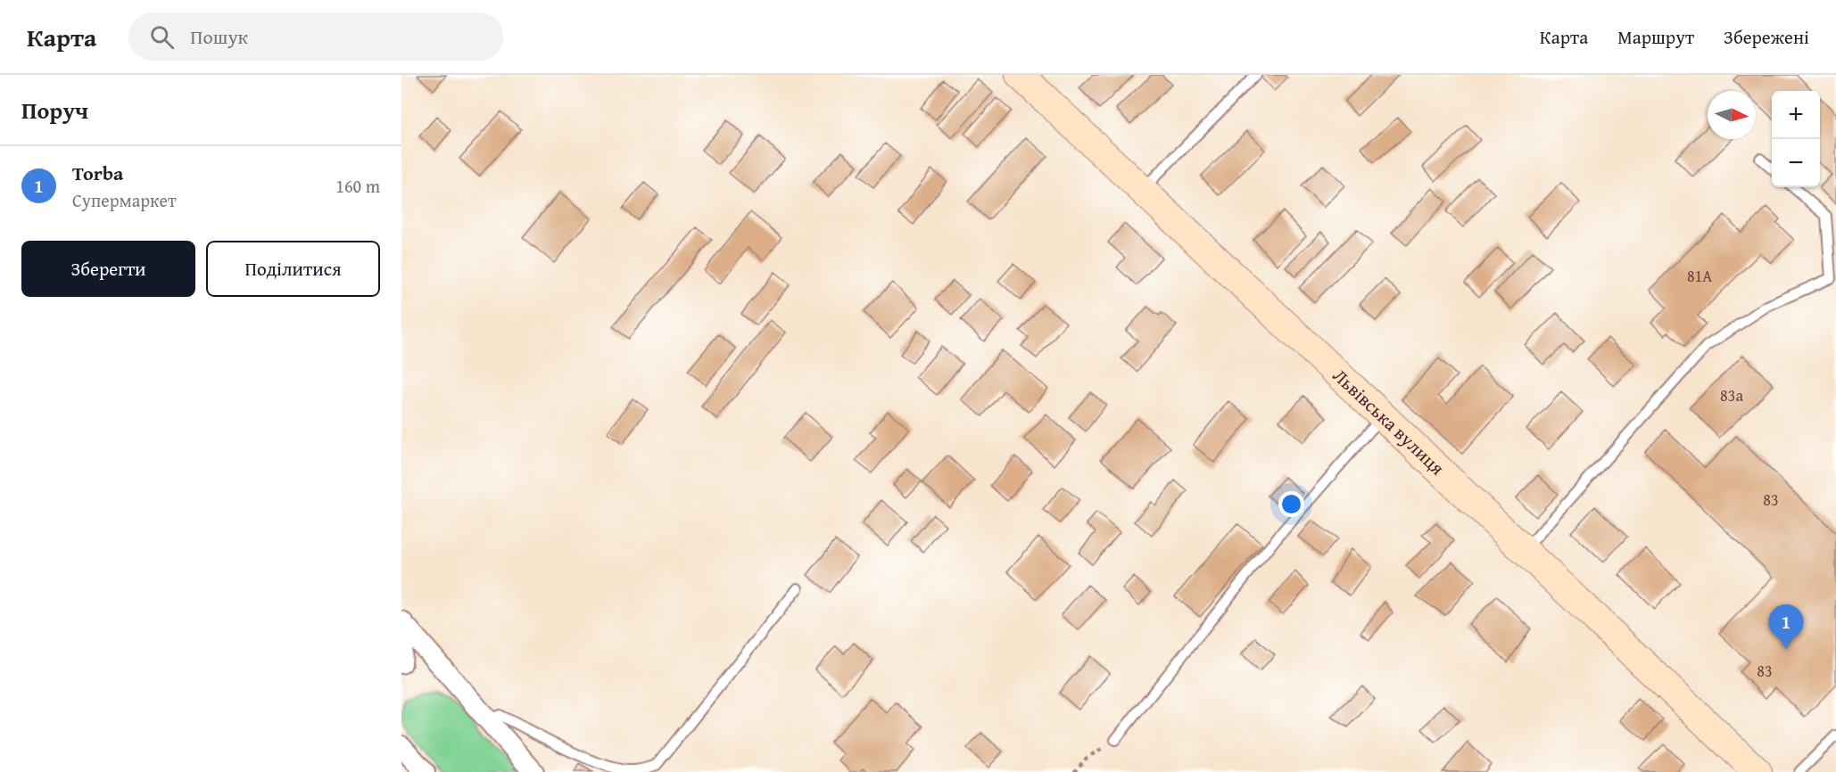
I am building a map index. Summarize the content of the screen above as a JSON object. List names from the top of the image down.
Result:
{
  "streets": {
    "main road": ["Львівська вулиця"]
  },
  "house_numbers": [
    "81А",
    "83а",
    "83",
    "83"
  ],
  "north": "right",
  "page": {
    "header": "Карта",
    "search": "Пошук",
    "nav": ["Карта", "Маршрут", "Збережені"],
    "heading": "Поруч",
    "map_buttons": ["+", "−"],
    "list": [
      {
        "mark": "1",
        "name": "Torba",
        "note": "Супермаркет",
        "value": "160 m"
      }
    ],
    "buttons": ["Зберегти", "Поділитися"],
    "pins": "1"
  }
}
